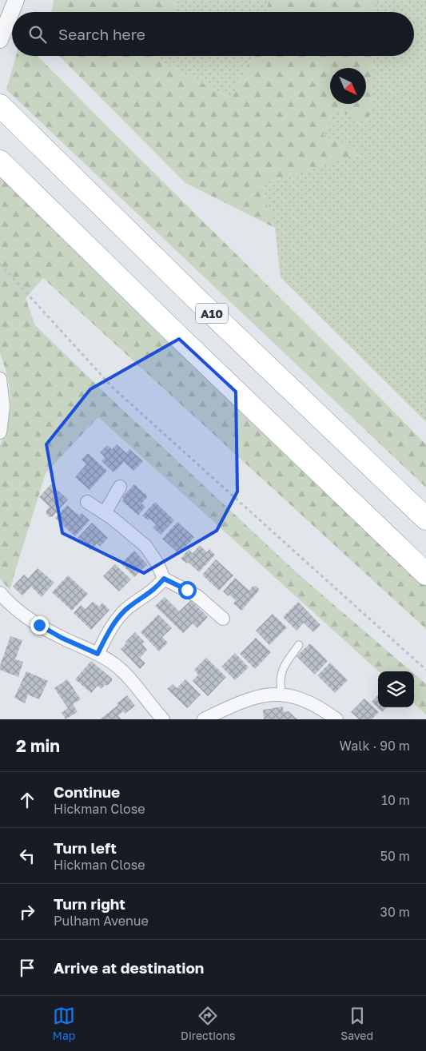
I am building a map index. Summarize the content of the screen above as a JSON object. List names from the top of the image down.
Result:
{
  "streets": {
    "highway": ["A10"]
  },
  "north": "bottom right",
  "page": {
    "search": "Search here",
    "heading": ["2 min", "Walk · 90 m"],
    "list": [
      ["Continue", "Hickman Close", "10 m"],
      ["Turn left", "Hickman Close", "50 m"],
      ["Turn right", "Pulham Avenue", "30 m"],
      "Arrive at destination"
    ],
    "nav": ["Map", "Directions", "Saved"]
  }
}
